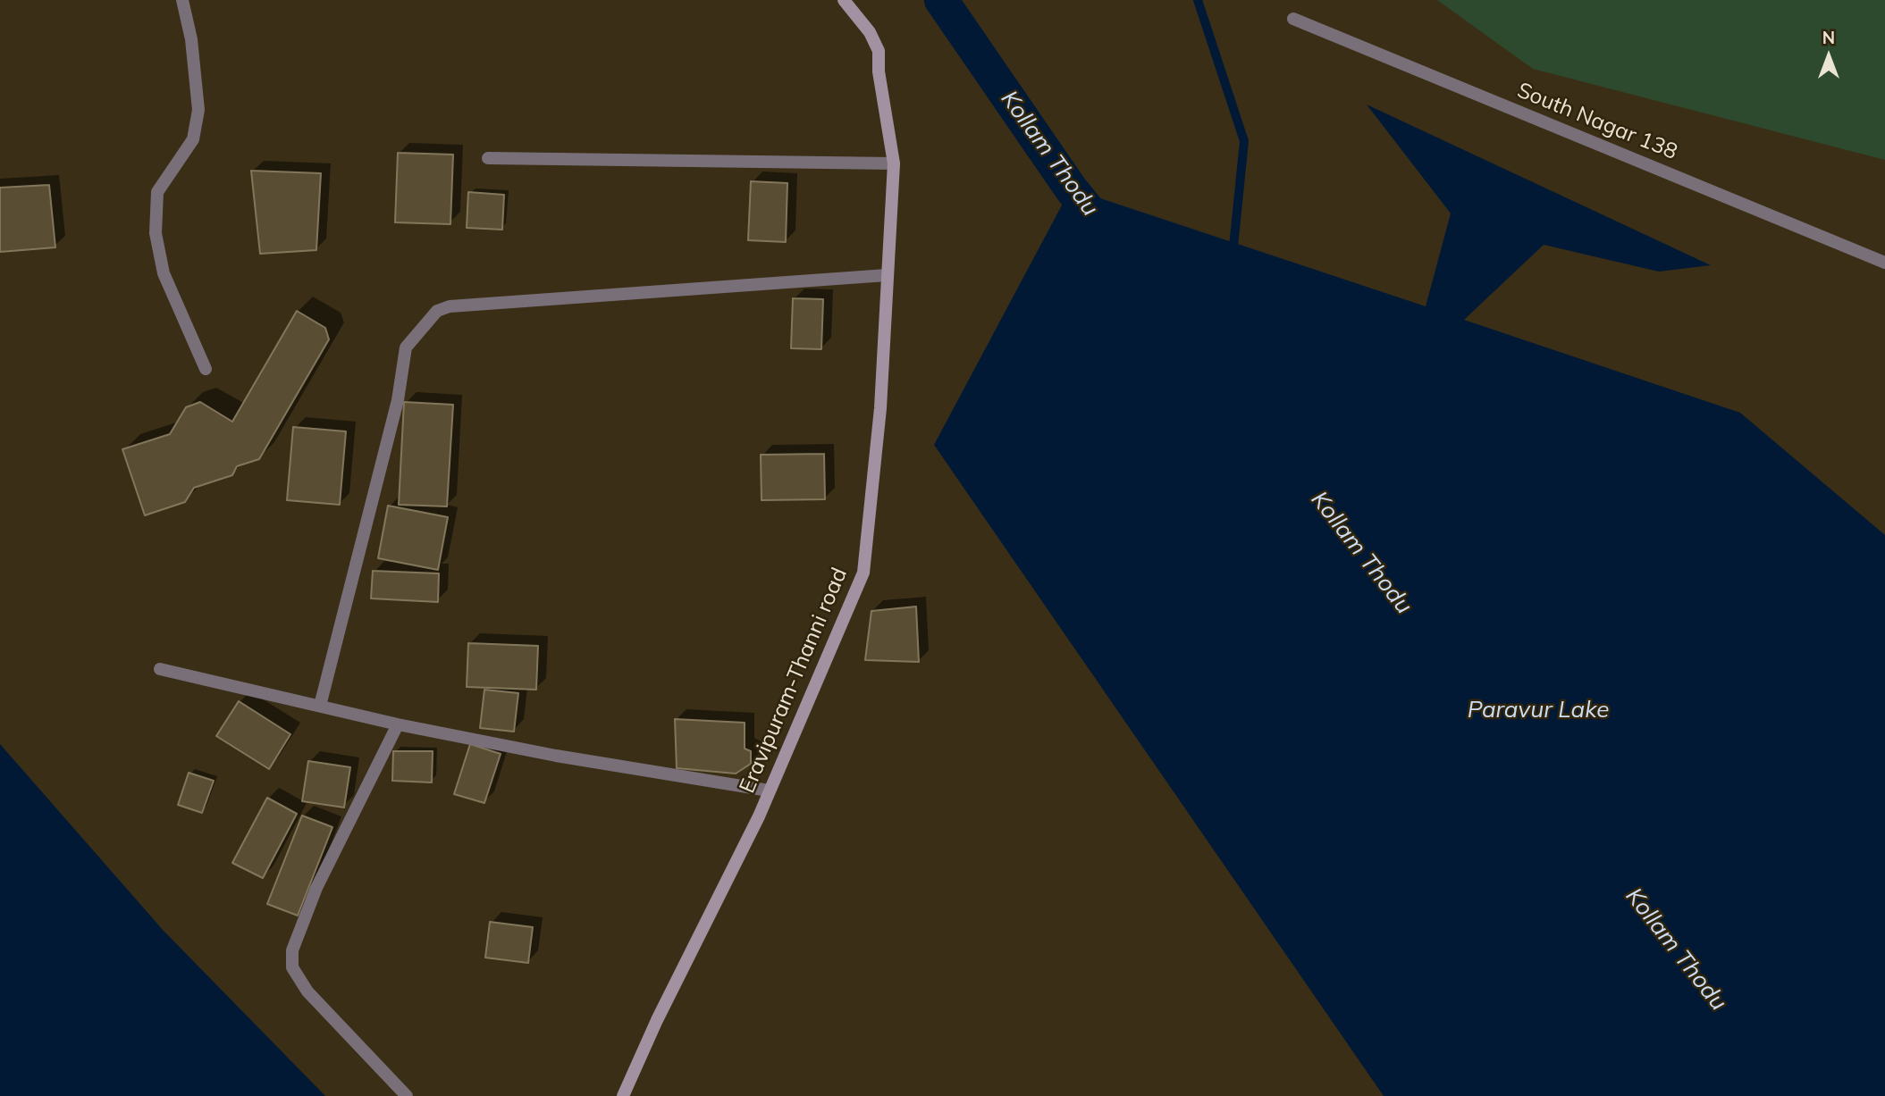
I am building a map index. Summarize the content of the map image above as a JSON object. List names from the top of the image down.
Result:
{
  "streets": {
    "main road": ["Eravipuram-Thanni road"],
    "street": ["South Nagar 138"]
  },
  "water": ["Kollam Thodu", "Paravur Lake"],
  "north": "top"
}
